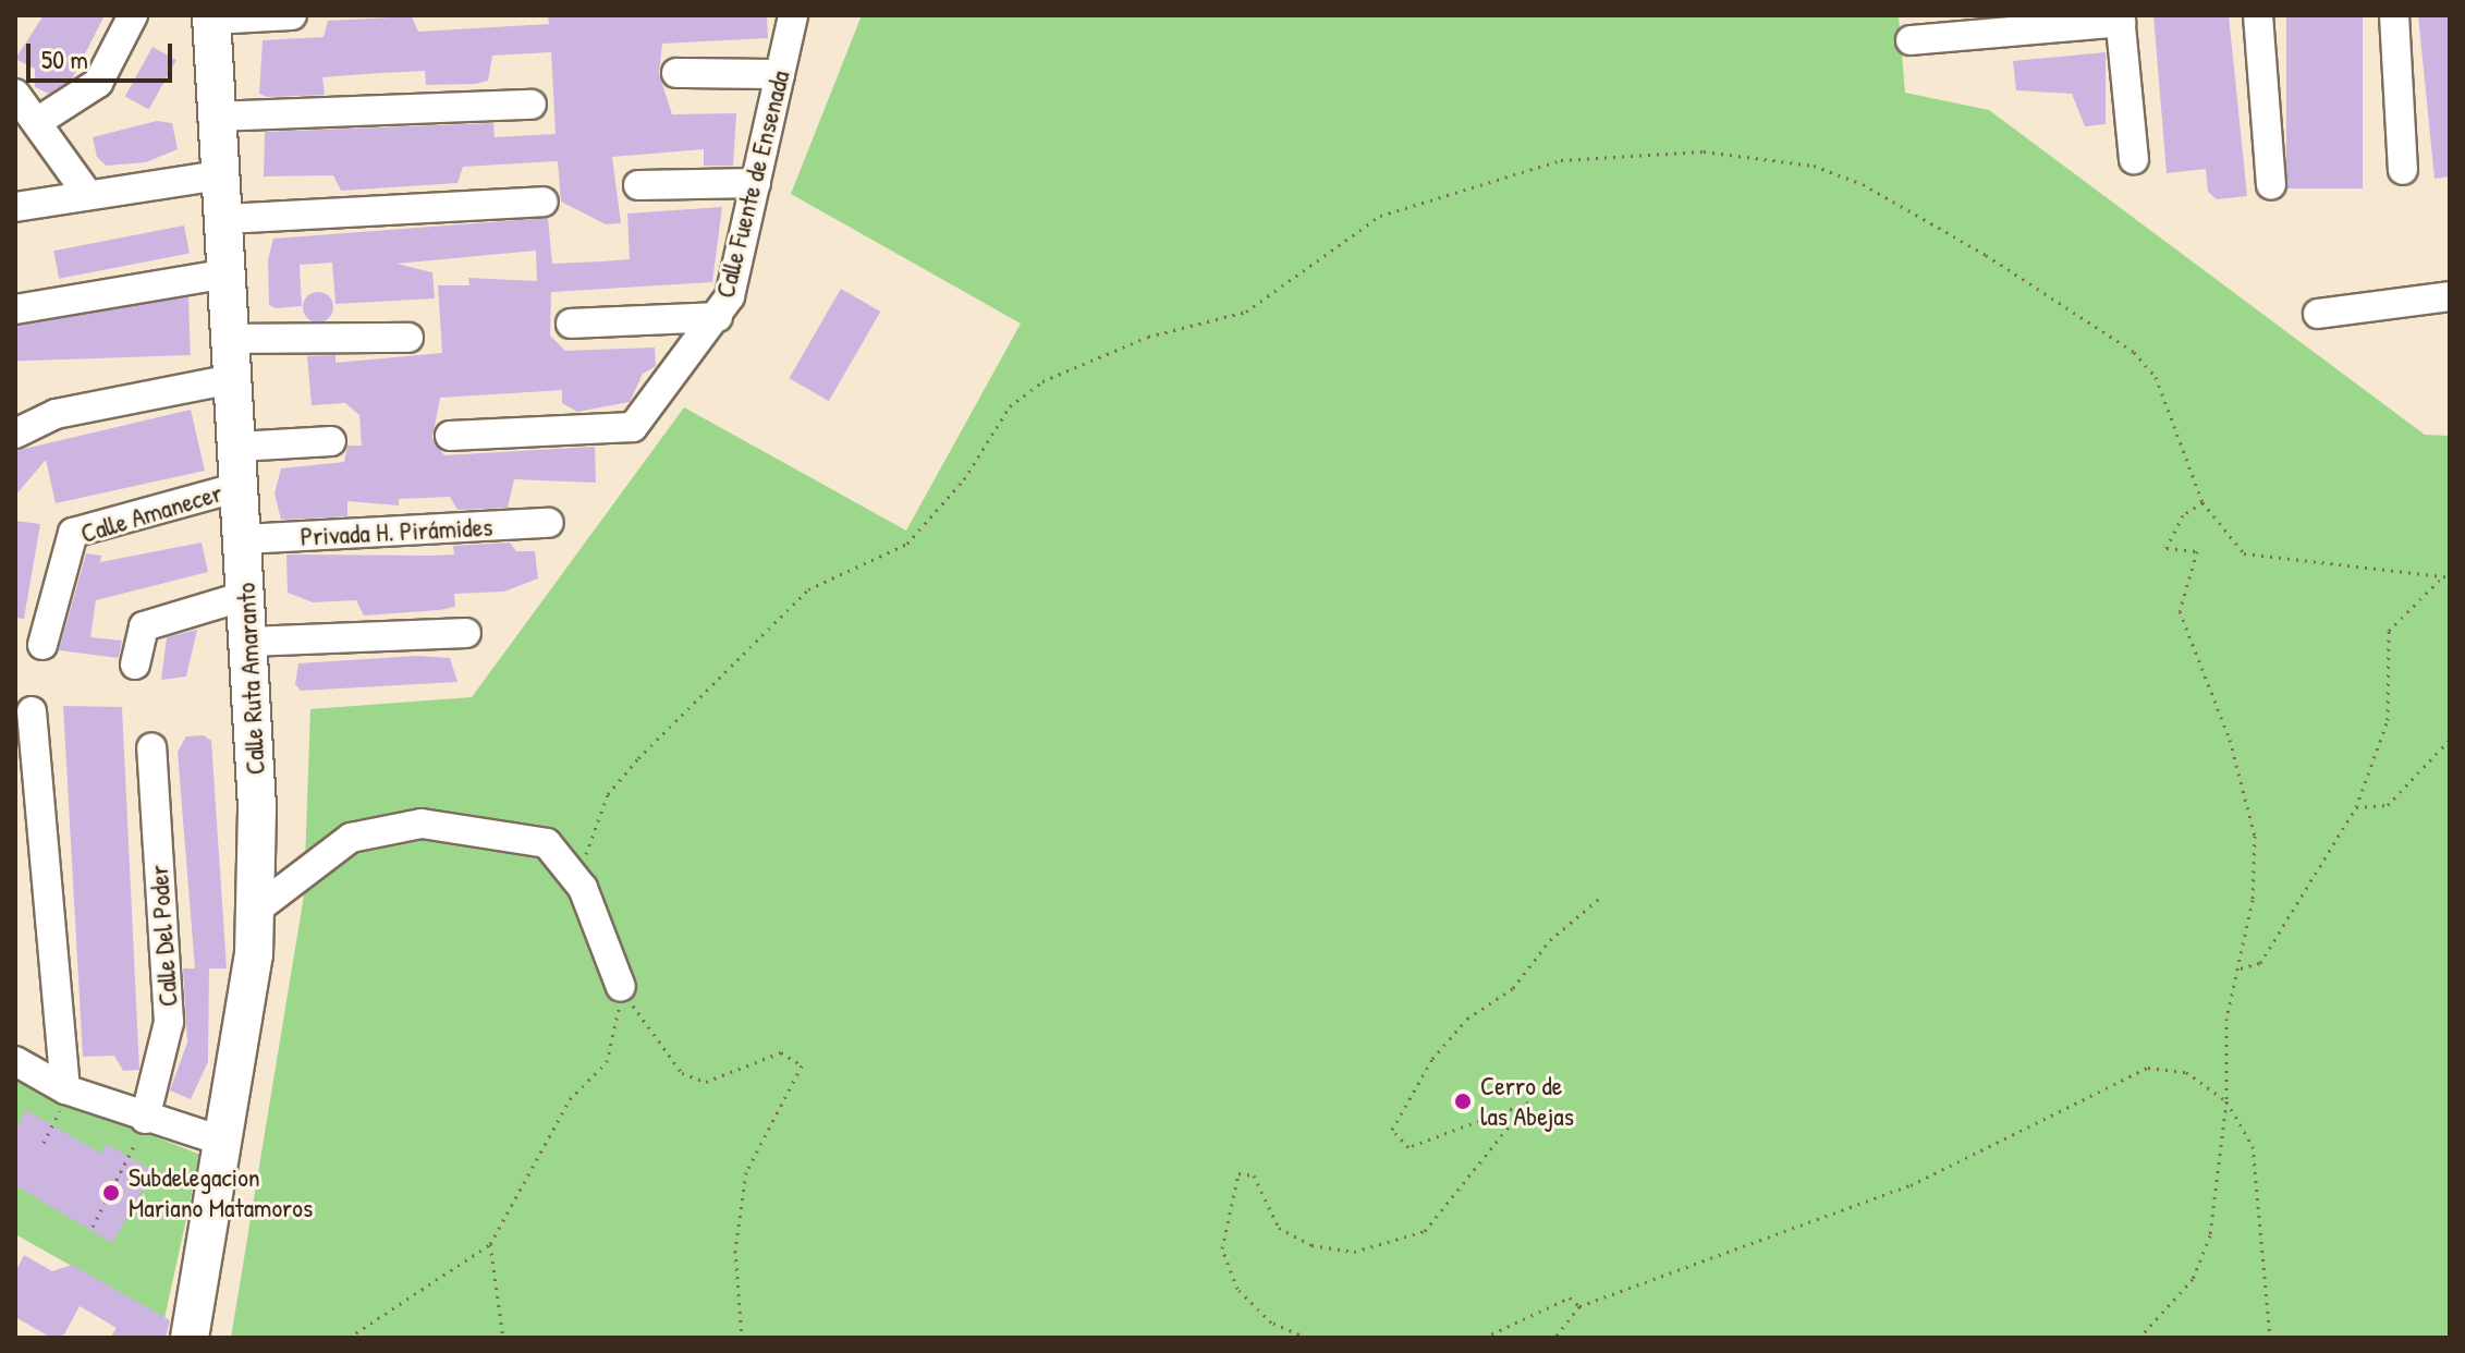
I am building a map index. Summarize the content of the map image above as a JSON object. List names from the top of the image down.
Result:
{
  "streets": {
    "main road": ["Calle Ruta Amaranto"],
    "street": [
      "Calle Fuente de Ensenada",
      "Calle Amanecer",
      "Privada H. Pirámides",
      "Calle Del Poder"
    ]
  },
  "crossings": [
    ["Calle Amanecer", "Calle Ruta Amaranto"],
    ["Privada H. Pirámides", "Calle Ruta Amaranto"]
  ],
  "places": ["Cerro de las Abejas", "Subdelegacion Mariano Matamoros"],
  "scale_bar": "50 m"
}
